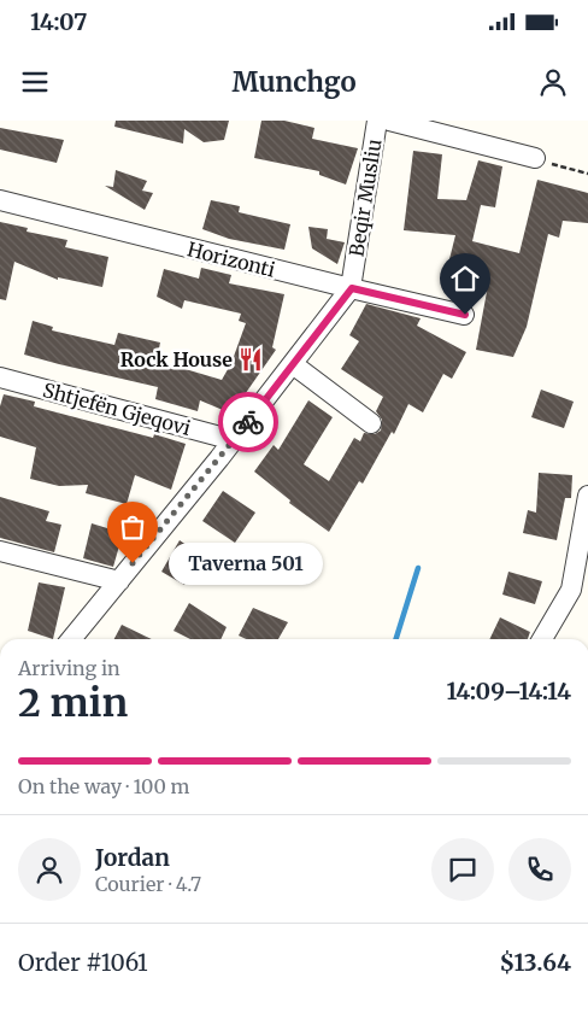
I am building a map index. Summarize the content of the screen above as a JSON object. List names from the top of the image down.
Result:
{
  "streets": {
    "street": ["Beqir Musliu", "Horizonti", "Shtjefën Gjeqovi"]
  },
  "crossings": [
    ["Beqir Musliu", "Horizonti"],
    ["Beqir Musliu", "Shtjefën Gjeqovi"]
  ],
  "places": {
    "restaurant": ["Rock House"],
    "other": ["Taverna 501"]
  },
  "page": {
    "status": "14:07",
    "header": "Munchgo",
    "bubble": "Taverna 501",
    "heading": ["2 min", "Arriving in", "14:09–14:14"],
    "panel": [
      "Jordan",
      "Courier · 4.7",
      "Order #1061",
      "$13.64"
    ],
    "bar": "On the way · 100 m"
  }
}
